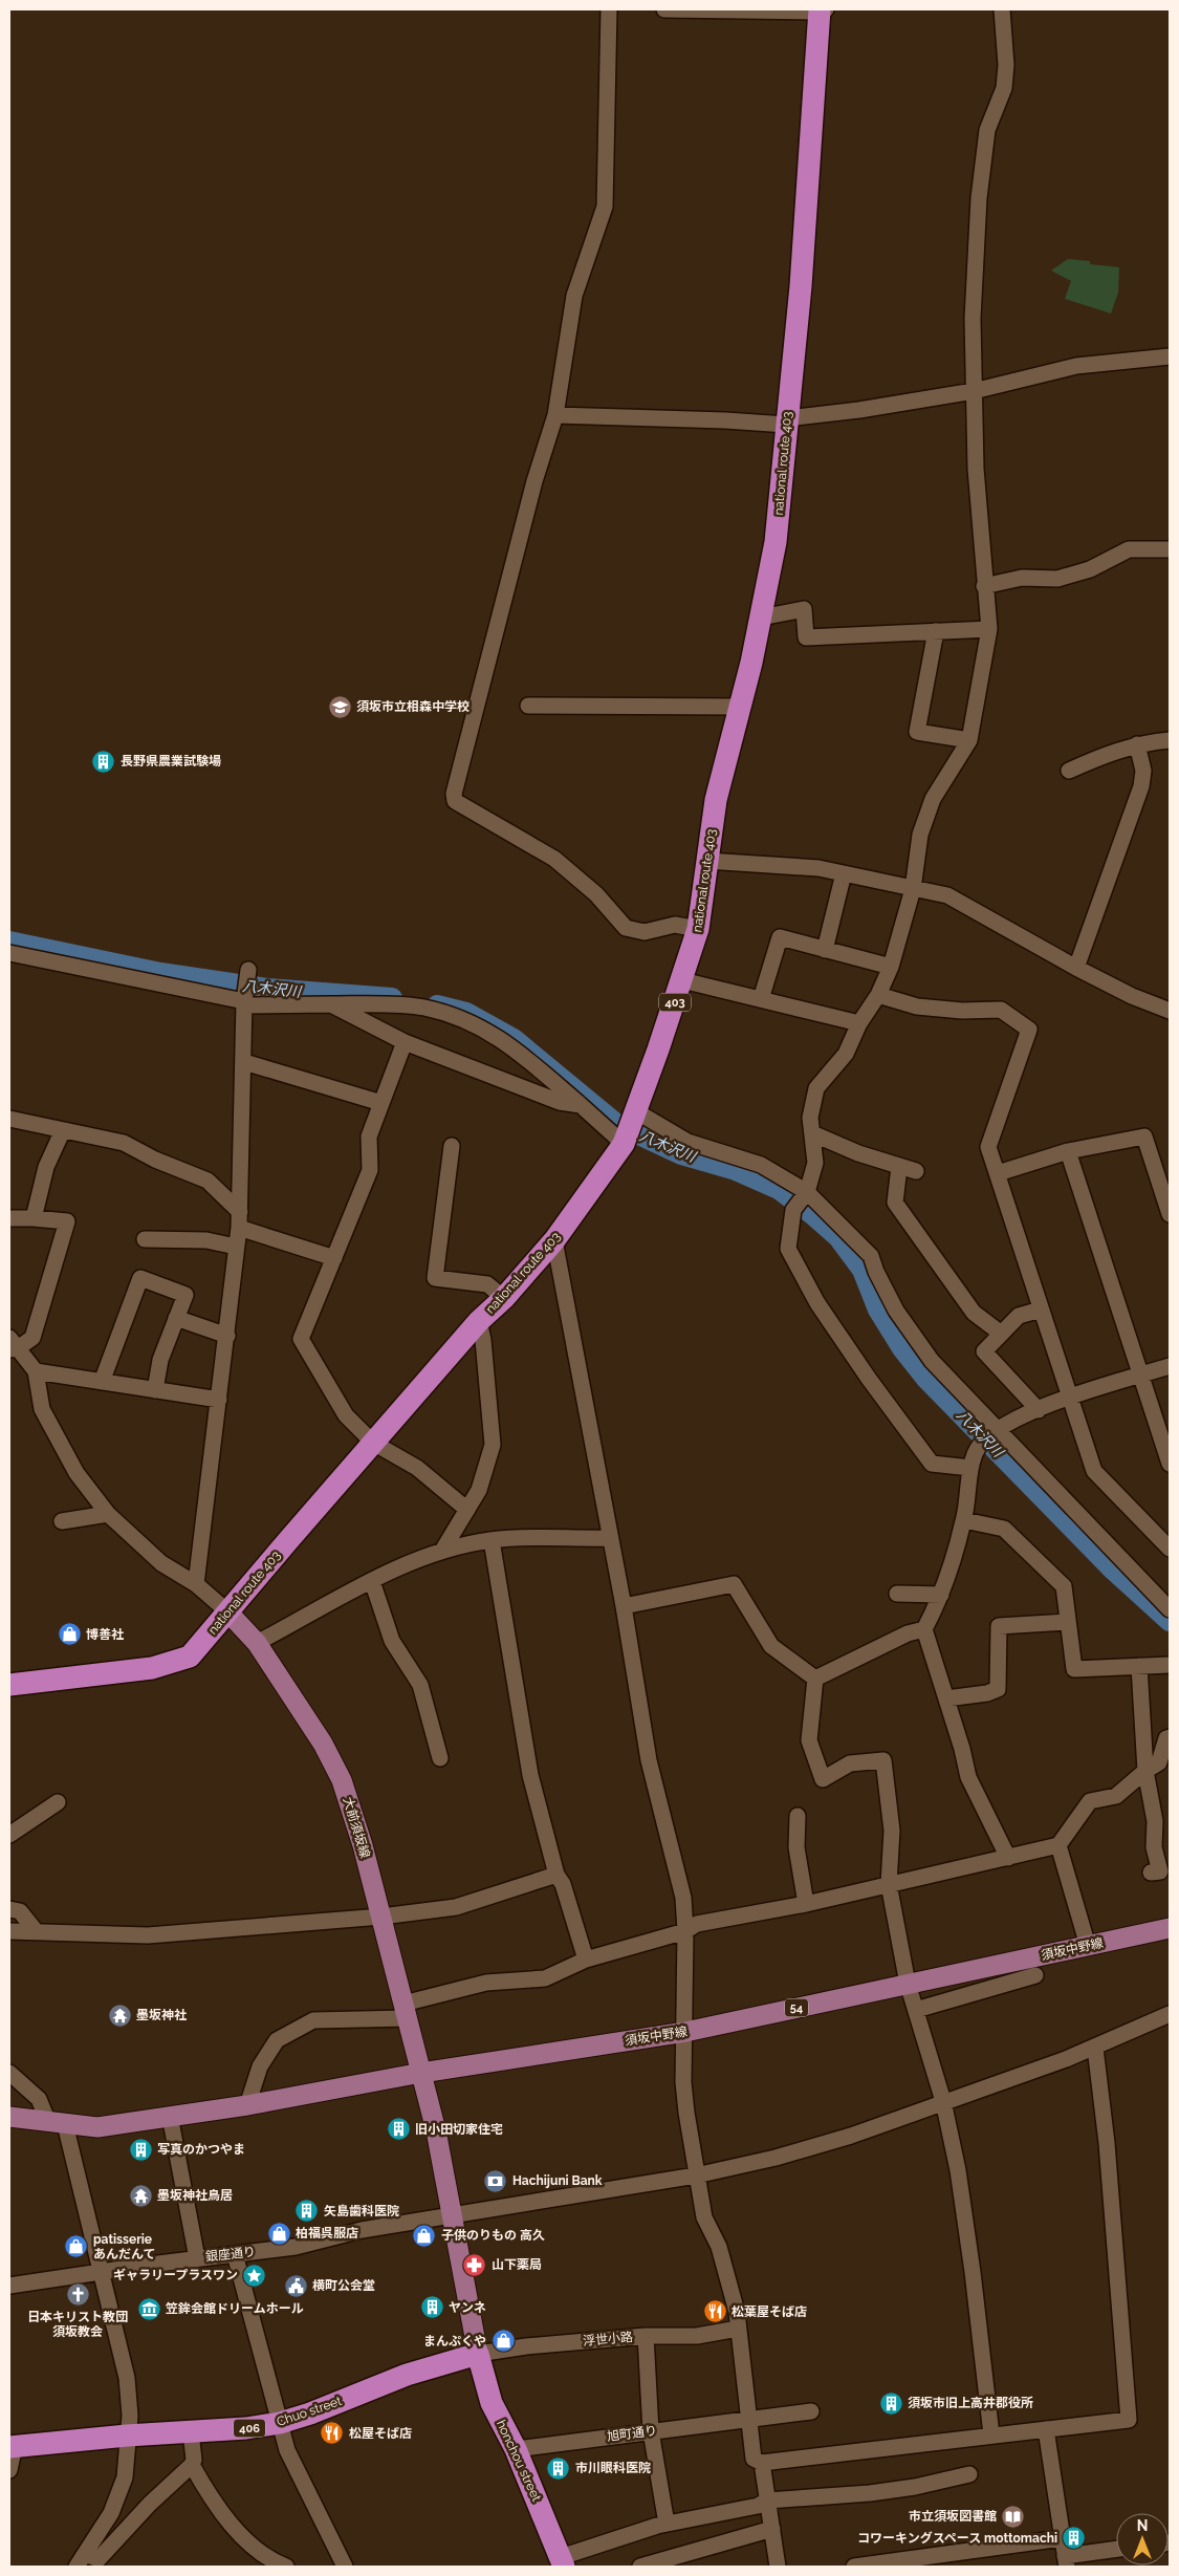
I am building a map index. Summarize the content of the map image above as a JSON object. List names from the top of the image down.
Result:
{
  "streets": {
    "highway": [
      "national route 403",
      "403",
      "Chuo street",
      "406",
      "honchou street"
    ],
    "main road": ["大前須坂線", "須坂中野線", "54"],
    "street": ["銀座通り", "浮世小路", "旭町通り"]
  },
  "crossings": [
    ["national route 403", "大前須坂線"],
    ["大前須坂線", "須坂中野線"],
    ["浮世小路", "Chuo street"],
    ["浮世小路", "honchou street"],
    ["Chuo street", "honchou street"],
    ["旭町通り", "honchou street"]
  ],
  "water": ["八木沢川"],
  "places": {
    "school or university": ["須坂市立相森中学校"],
    "building": [
      "長野県農業試験場",
      "旧小田切家住宅",
      "写真のかつやま",
      "矢島歯科医院",
      "ヤンネ",
      "須坂市旧上高井郡役所",
      "市川眼科医院",
      "コワーキングスペース mottomachi"
    ],
    "shop": [
      "博善社",
      "柏福呉服店",
      "子供のりもの 高久",
      "patisserie あんだんて",
      "まんぷくや"
    ],
    "temple": ["墨坂神社", "墨坂神社鳥居"],
    "bank": ["Hachijuni Bank"],
    "pharmacy": ["山下薬局"],
    "place": ["ギャラリープラスワン"],
    "public building": ["横町公会堂"],
    "church": ["日本キリスト教団 須坂教会"],
    "museum": ["笠鉾会館ドリームホール"],
    "restaurant": ["松葉屋そば店", "松屋そば店"],
    "library": ["市立須坂図書館"]
  },
  "north": "top"
}
